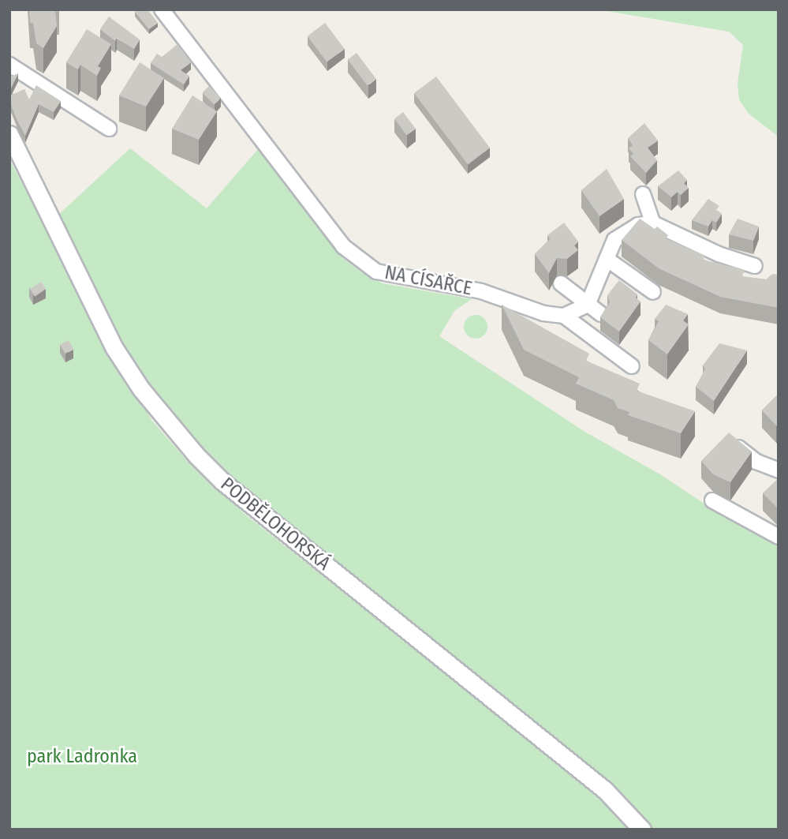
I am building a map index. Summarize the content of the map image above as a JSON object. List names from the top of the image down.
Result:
{
  "streets": {
    "street": ["NA CÍSAŘCE", "PODBĚLOHORSKÁ"]
  },
  "parks": ["park Ladronka"]
}
